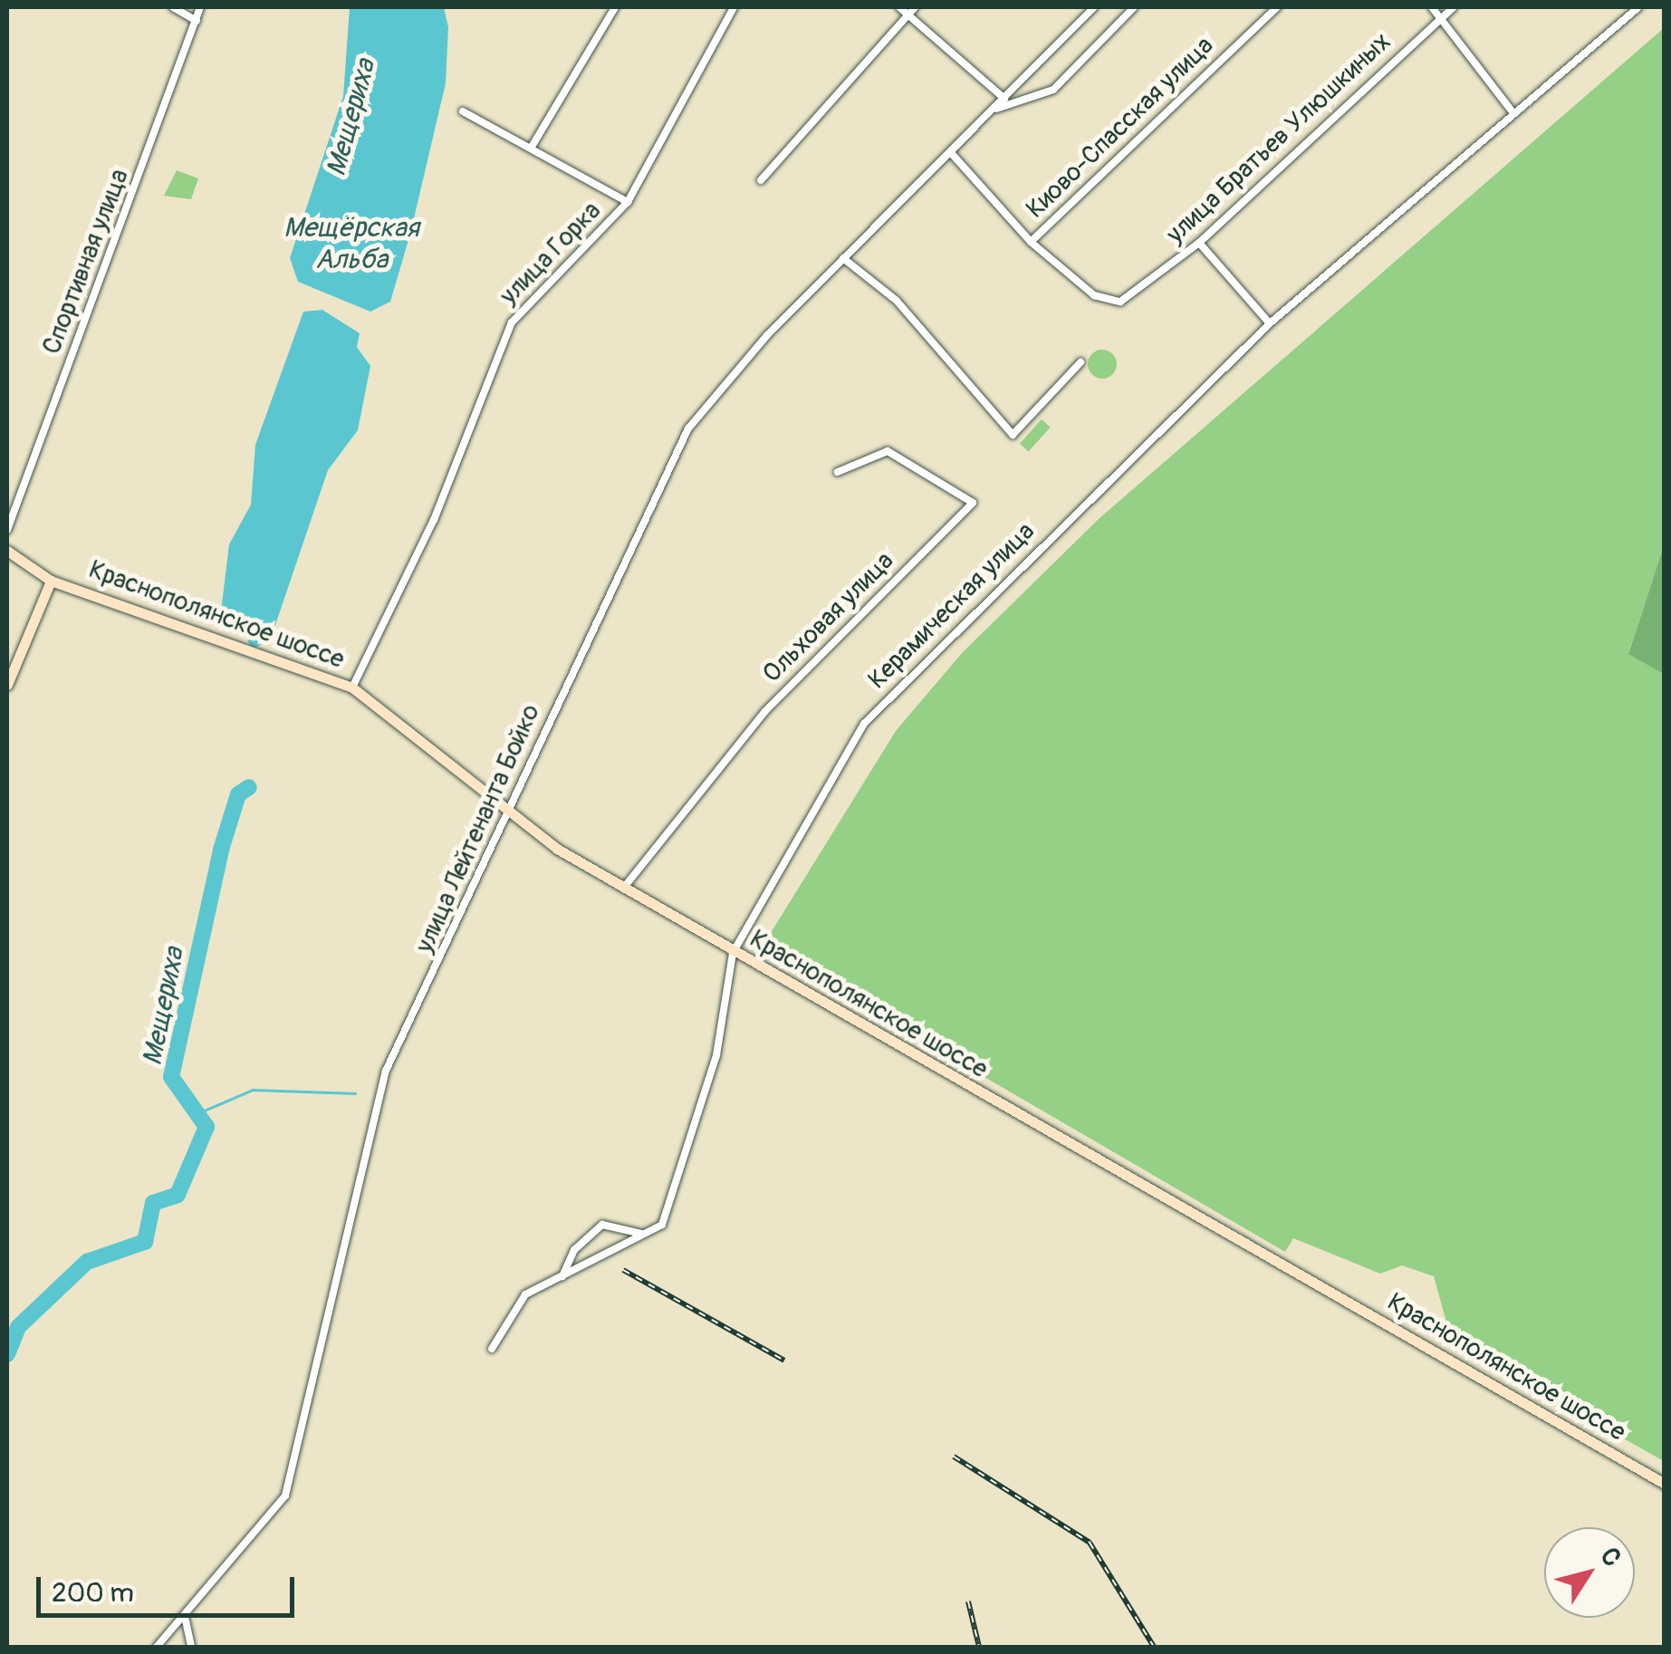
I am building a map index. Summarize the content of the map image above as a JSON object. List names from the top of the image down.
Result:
{
  "streets": {
    "main road": ["Краснополянское шоссе"],
    "street": [
      "Киово-Спасская улица",
      "улица Братьев Улюшкиных",
      "улица Горка",
      "Спортивная улица",
      "Керамическая улица",
      "Ольховая улица",
      "улица Лейтенанта Бойко"
    ]
  },
  "crossings": [
    ["Киово-Спасская улица", "улица Братьев Улюшкиных"],
    ["улица Горка", "Краснополянское шоссе"],
    ["Керамическая улица", "Краснополянское шоссе"],
    ["Краснополянское шоссе", "Ольховая улица"],
    ["Краснополянское шоссе", "улица Лейтенанта Бойко"]
  ],
  "water": ["Мещериха", "Мещёрская Альба"],
  "scale_bar": "200 m",
  "north": "top right"
}
